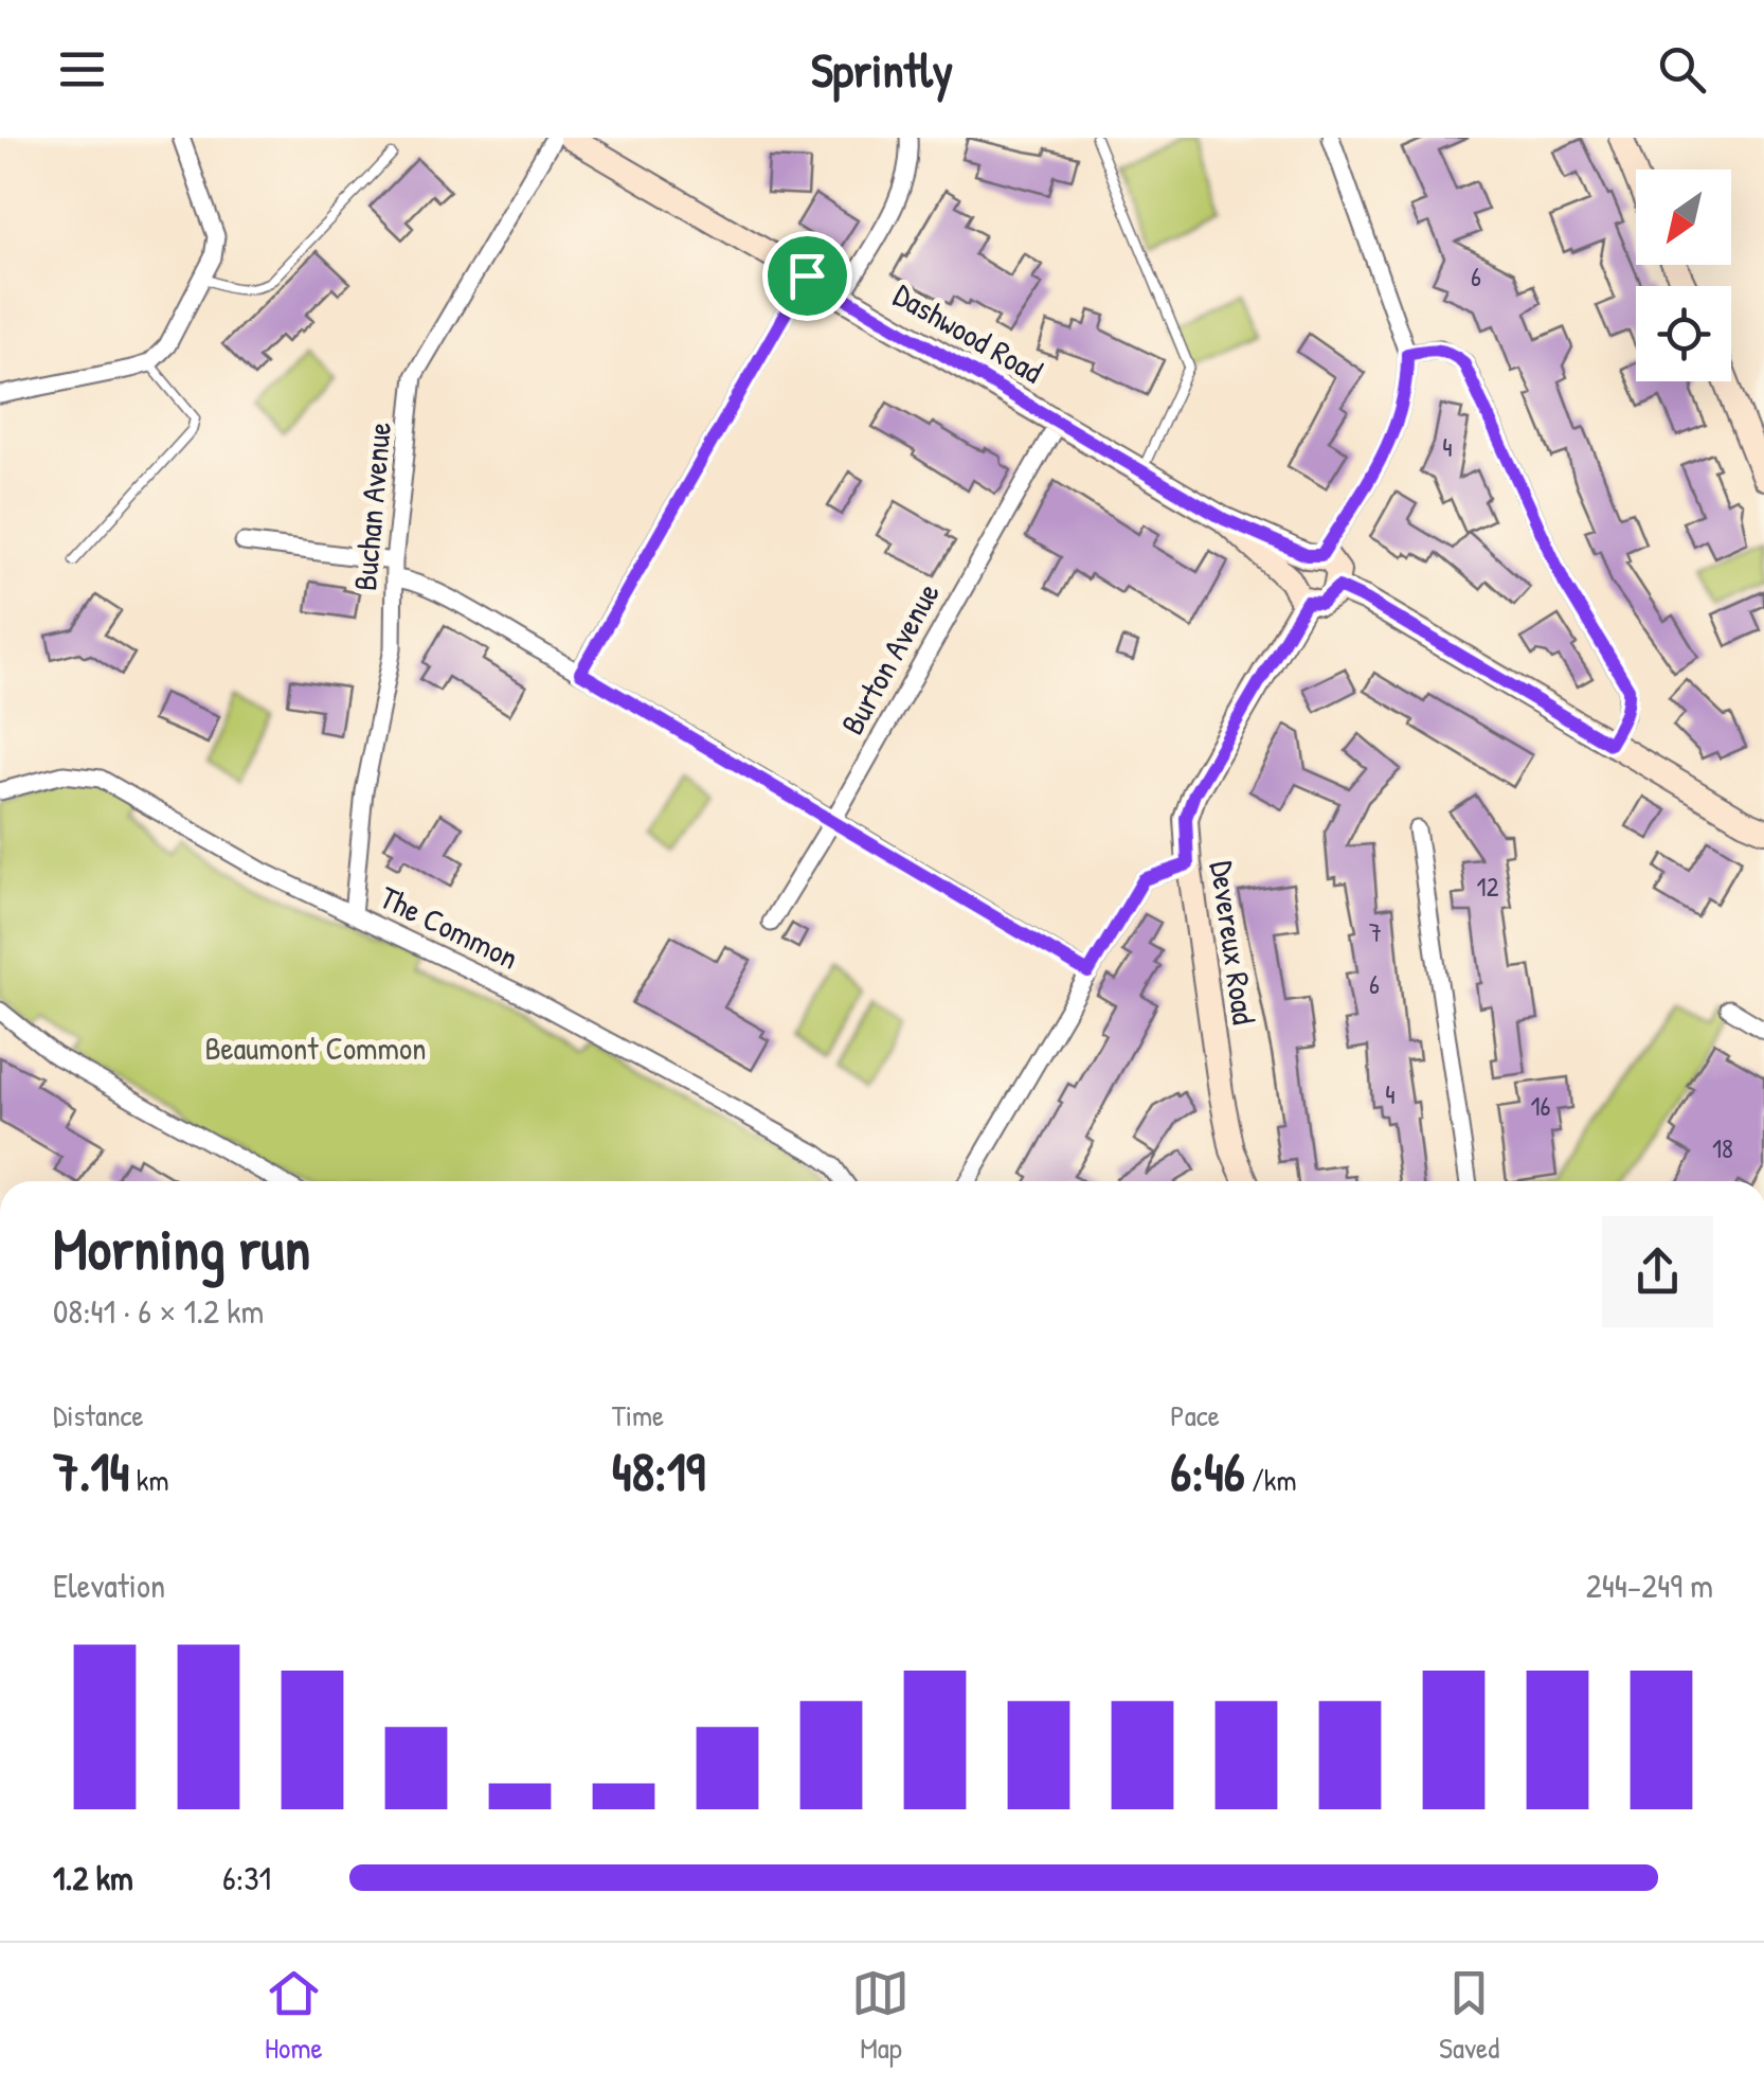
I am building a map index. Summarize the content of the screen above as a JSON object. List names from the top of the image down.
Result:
{
  "streets": {
    "street": [
      "Dashwood Road",
      "Buchan Avenue",
      "Burton Avenue",
      "The Common",
      "Devereux Road"
    ]
  },
  "crossings": [
    ["Dashwood Road", "Burton Avenue"],
    ["Buchan Avenue", "The Common"]
  ],
  "parks": ["Beaumont Common"],
  "house_numbers": [
    "6",
    "4",
    "12",
    "7",
    "6",
    "4",
    "16",
    "18"
  ],
  "north": "bottom left",
  "page": {
    "header": "Sprintly",
    "heading": ["Morning run", "08:41 · 6 × 1.2 km"],
    "stats": [
      ["Distance", "7.14 km"],
      ["Time", "48:19"],
      ["Pace", "6:46 /km"]
    ],
    "chart": ["Elevation", "244–249 m"],
    "list": [
      {
        "name": "1.2 km",
        "note": "6:31"
      }
    ],
    "tabs": ["Home", "Map", "Saved"]
  }
}
